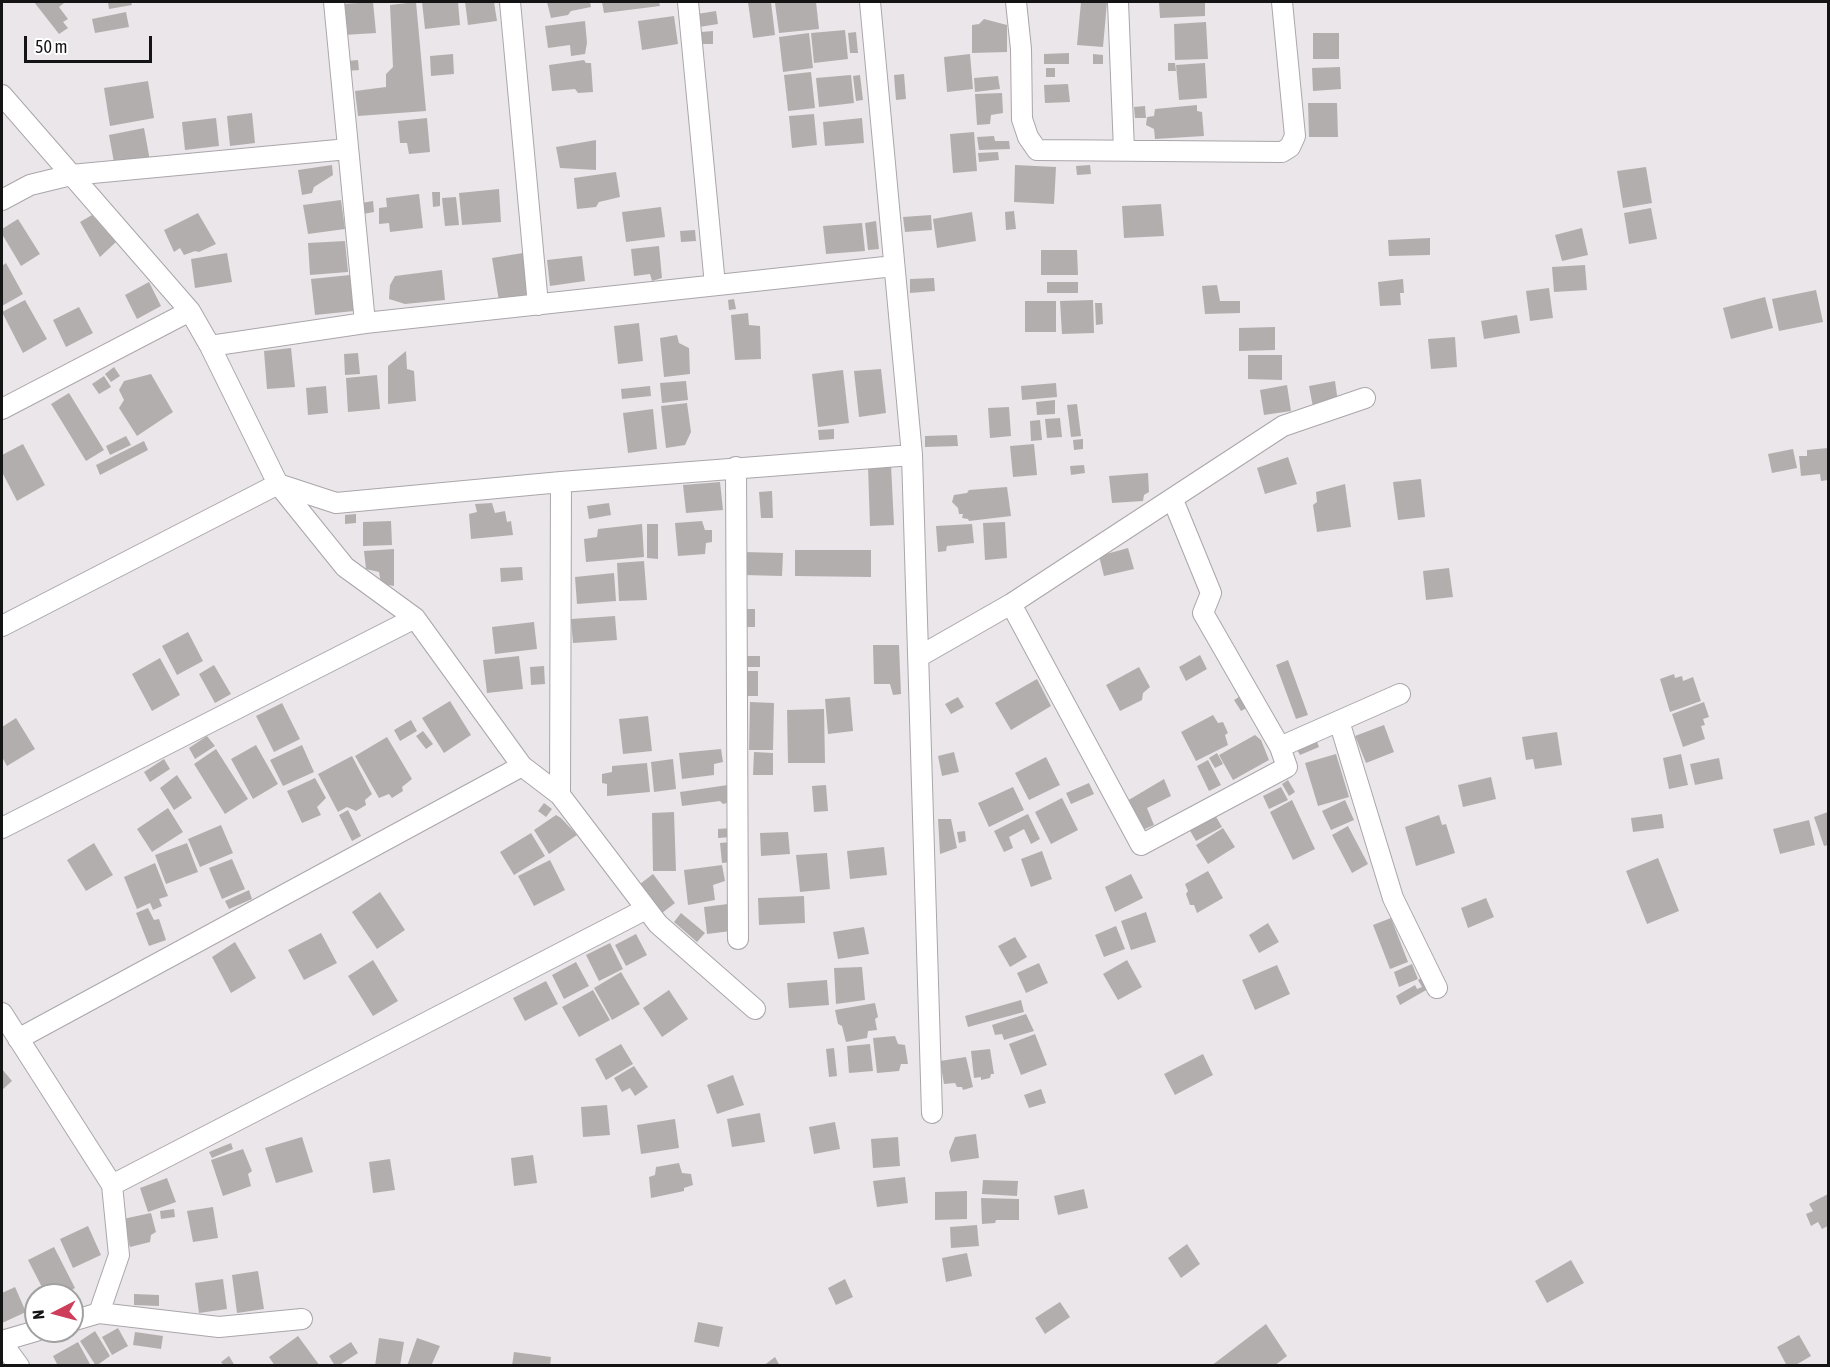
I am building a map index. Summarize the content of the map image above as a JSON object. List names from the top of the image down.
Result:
{
  "scale_bar": "50 m",
  "north": "left"
}
